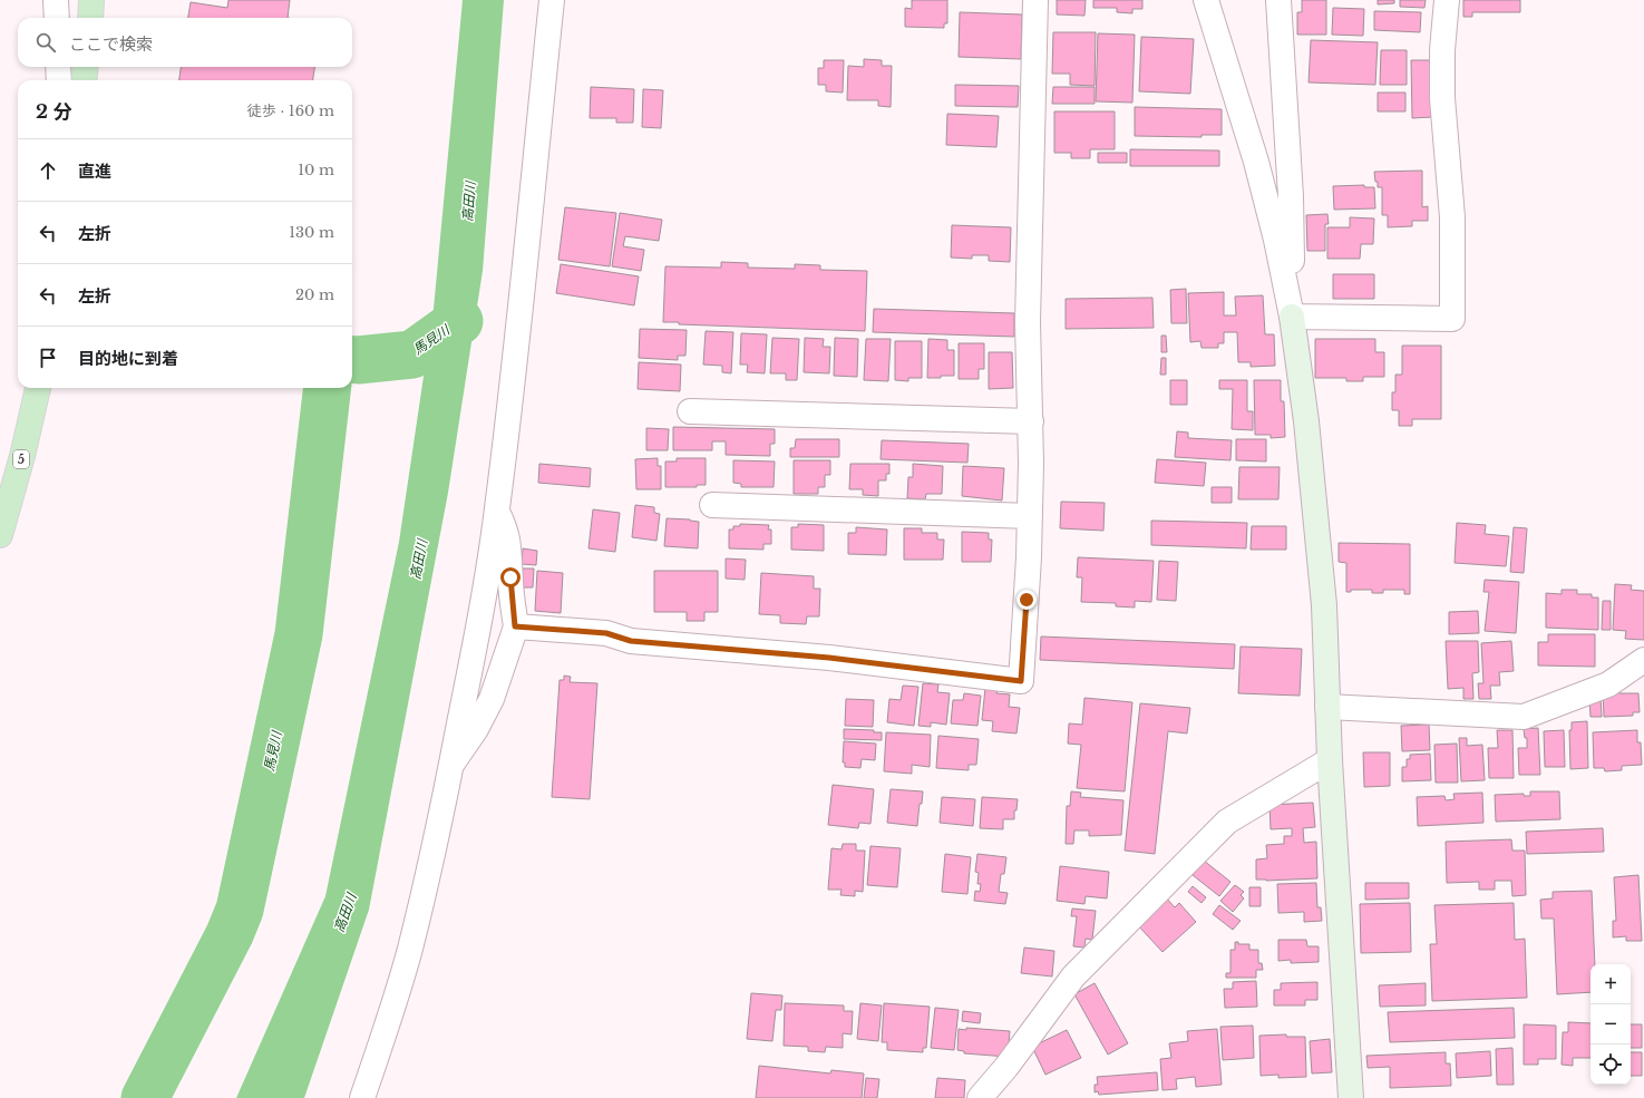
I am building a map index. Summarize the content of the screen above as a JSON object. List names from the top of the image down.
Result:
{
  "streets": {
    "main road": ["5"]
  },
  "water": ["高田川", "馬見川"],
  "page": {
    "search": "ここで検索",
    "heading": ["2 分", "徒歩 · 160 m"],
    "list": [
      ["直進", "10 m"],
      ["左折", "130 m"],
      ["左折", "20 m"],
      "目的地に到着"
    ],
    "map_buttons": ["+", "−"]
  }
}
